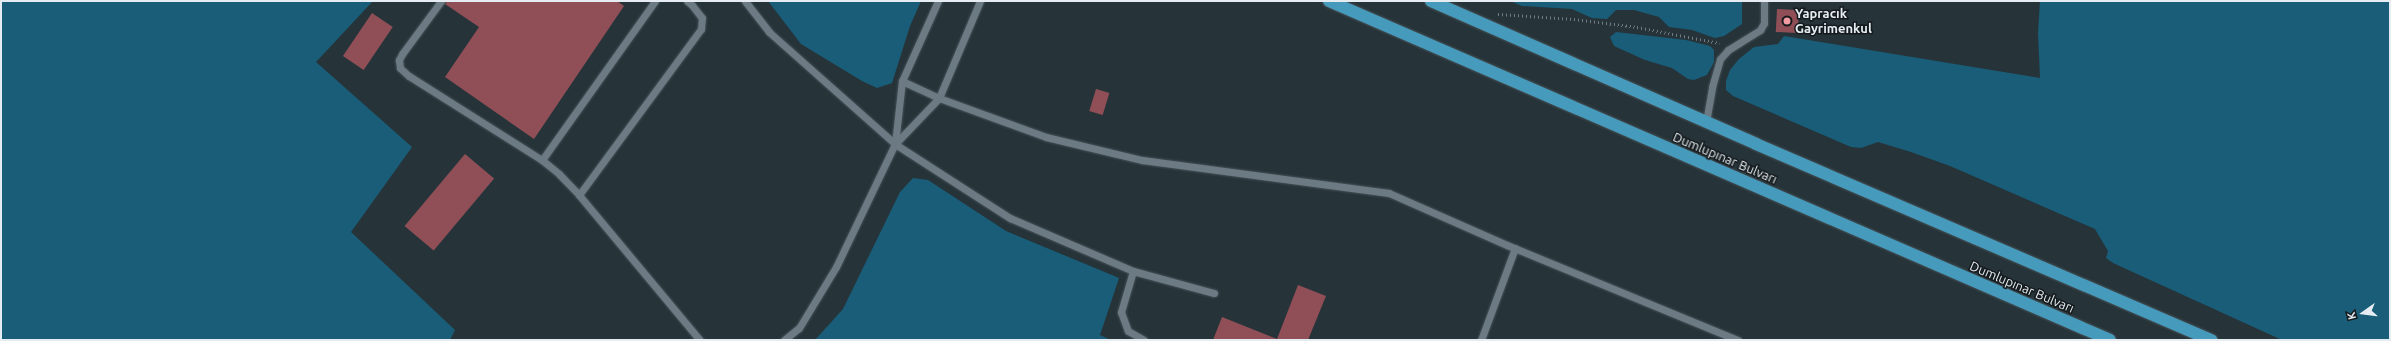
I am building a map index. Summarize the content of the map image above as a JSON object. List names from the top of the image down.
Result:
{
  "streets": {
    "highway": ["Dumlupınar Bulvarı"]
  },
  "places": ["Yapracık Gayrimenkul"],
  "north": "left"
}
